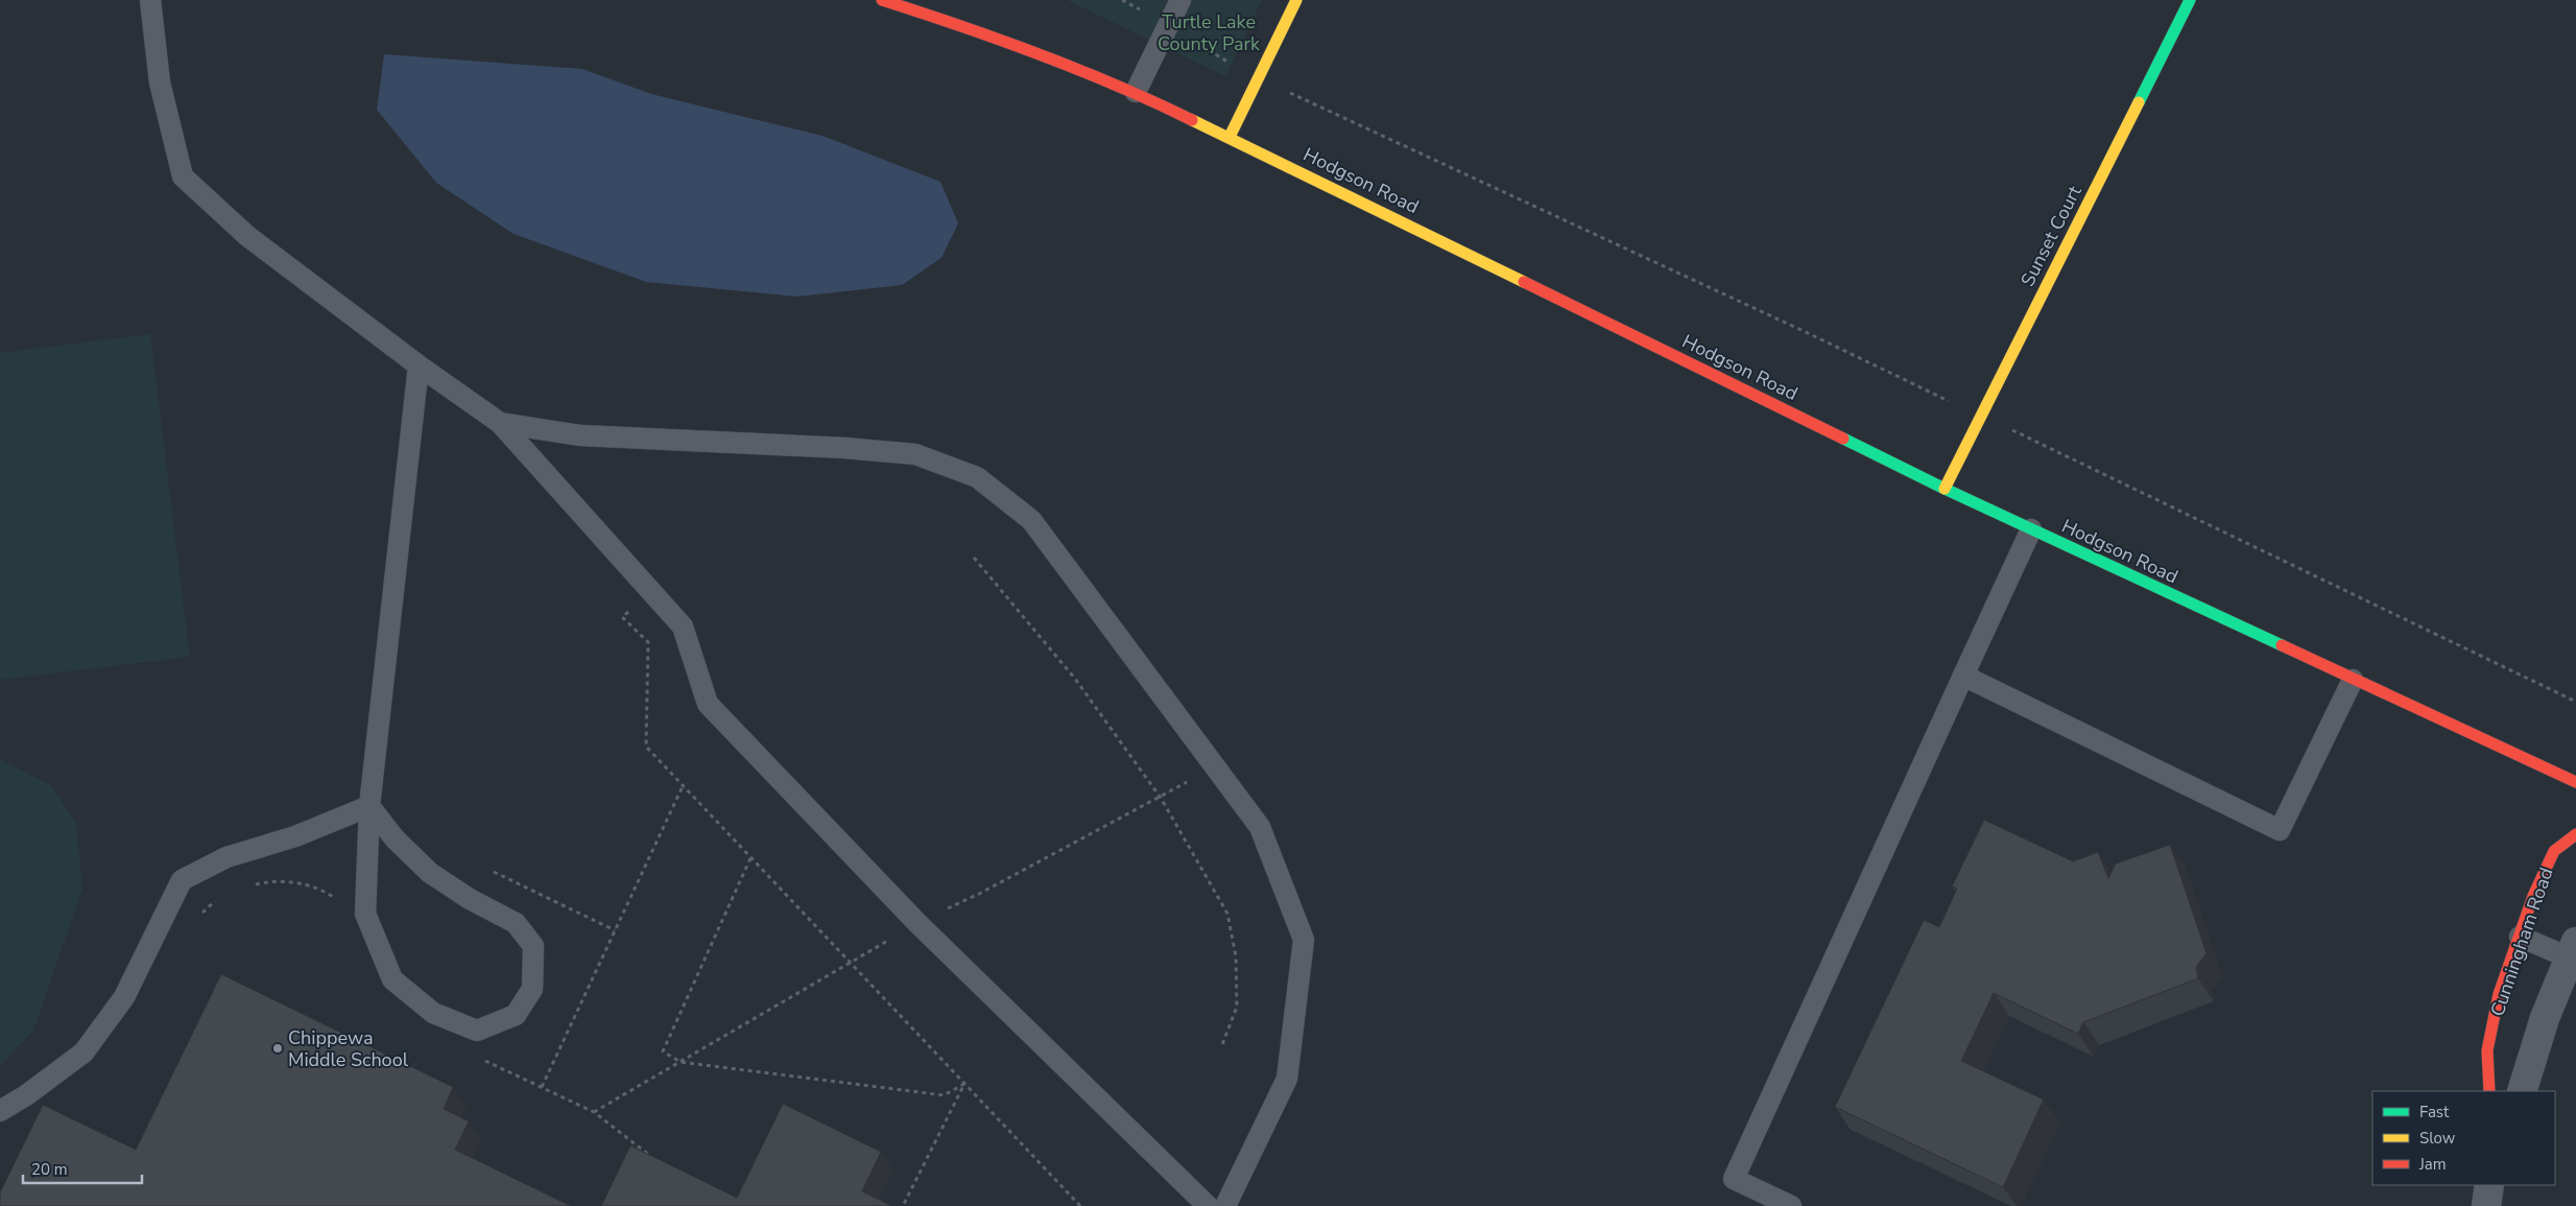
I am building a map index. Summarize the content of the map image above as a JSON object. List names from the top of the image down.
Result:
{
  "streets": {
    "main road": ["Hodgson Road", "Sunset Court", "Cunningham Road"]
  },
  "crossings": [
    ["Hodgson Road", "Sunset Court"]
  ],
  "parks": ["Turtle Lake County Park"],
  "places": ["Chippewa Middle School"],
  "legend": ["Fast", "Slow", "Jam"],
  "scale_bar": "20 m"
}
